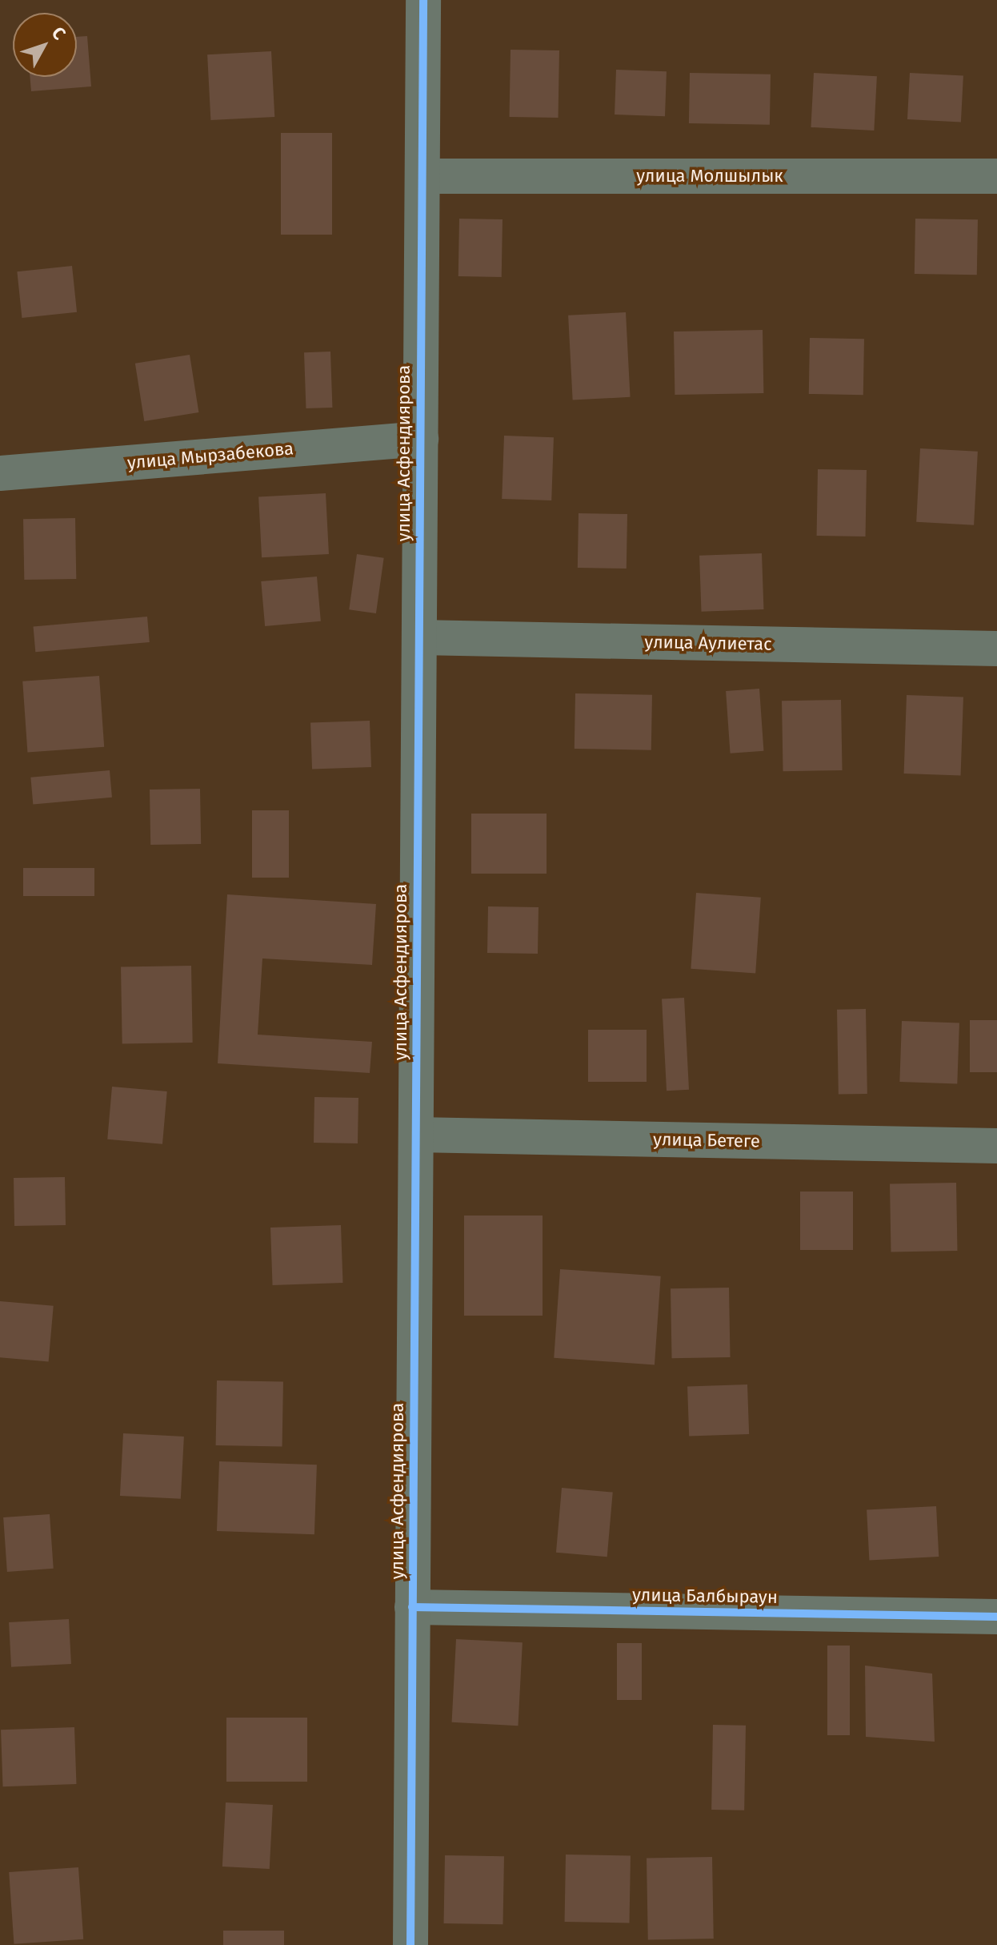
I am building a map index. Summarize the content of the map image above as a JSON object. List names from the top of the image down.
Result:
{
  "streets": {
    "street": [
      "улица Молшылык",
      "улица Асфендиярова",
      "улица Мырзабекова",
      "улица Аулиетас",
      "улица Бетеге",
      "улица Балбыраун"
    ]
  },
  "crossings": [
    ["улица Молшылык", "улица Асфендиярова"],
    ["улица Асфендиярова", "улица Мырзабекова"],
    ["улица Асфендиярова", "улица Аулиетас"],
    ["улица Асфендиярова", "улица Бетеге"],
    ["улица Асфендиярова", "улица Балбыраун"]
  ],
  "north": "top right"
}
